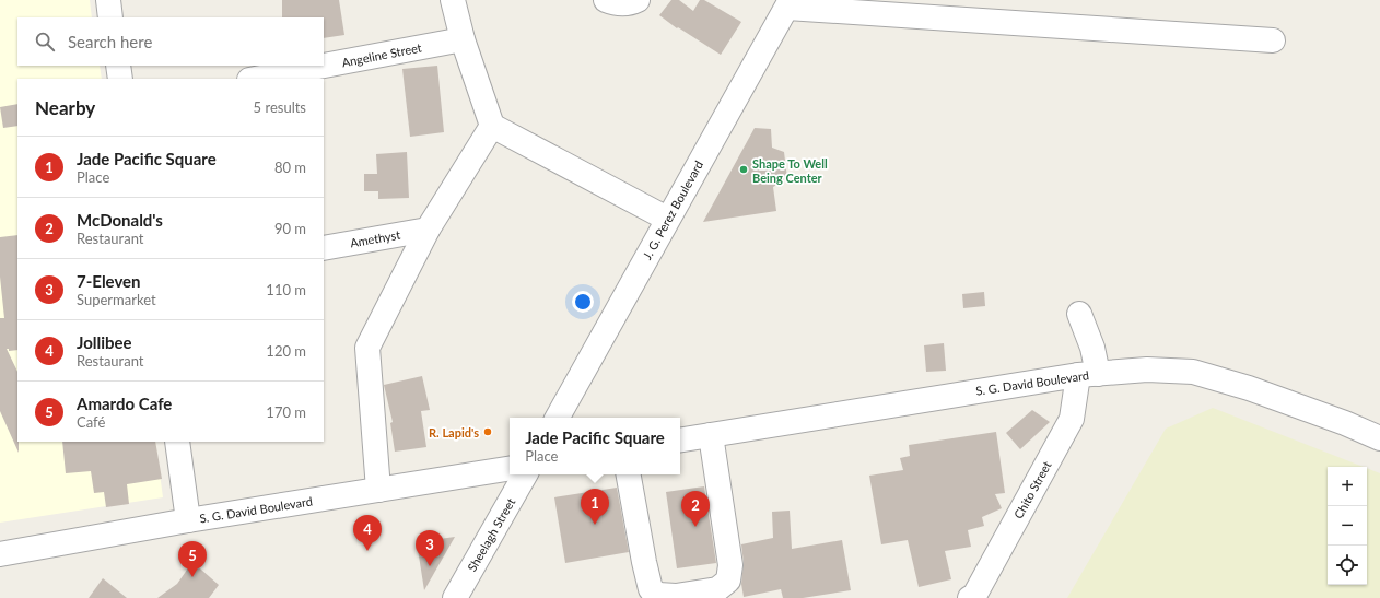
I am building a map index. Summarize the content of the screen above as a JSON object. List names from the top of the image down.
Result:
{
  "streets": {
    "street": [
      "Angeline Street",
      "J. G. Perez Boulevard",
      "Amethyst",
      "S. G. David Boulevard",
      "Chito Street",
      "Sheelagh Street"
    ]
  },
  "crossings": [
    ["S. G. David Boulevard", "Chito Street"]
  ],
  "places": ["Shape To Well Being Center", "R. Lapid's"],
  "page": {
    "search": "Search here",
    "heading": ["Nearby", "5 results"],
    "list": [
      {
        "mark": "1",
        "name": "Jade Pacific Square",
        "note": "Place",
        "value": "80 m"
      },
      {
        "mark": "2",
        "name": "McDonald's",
        "note": "Restaurant",
        "value": "90 m"
      },
      {
        "mark": "3",
        "name": "7-Eleven",
        "note": "Supermarket",
        "value": "110 m"
      },
      {
        "mark": "4",
        "name": "Jollibee",
        "note": "Restaurant",
        "value": "120 m"
      },
      {
        "mark": "5",
        "name": "Amardo Cafe",
        "note": "Café",
        "value": "170 m"
      }
    ],
    "popup": ["Jade Pacific Square", "Place"],
    "map_buttons": ["+", "−"],
    "pins": [
      "1",
      "2",
      "4",
      "3",
      "5"
    ]
  }
}
